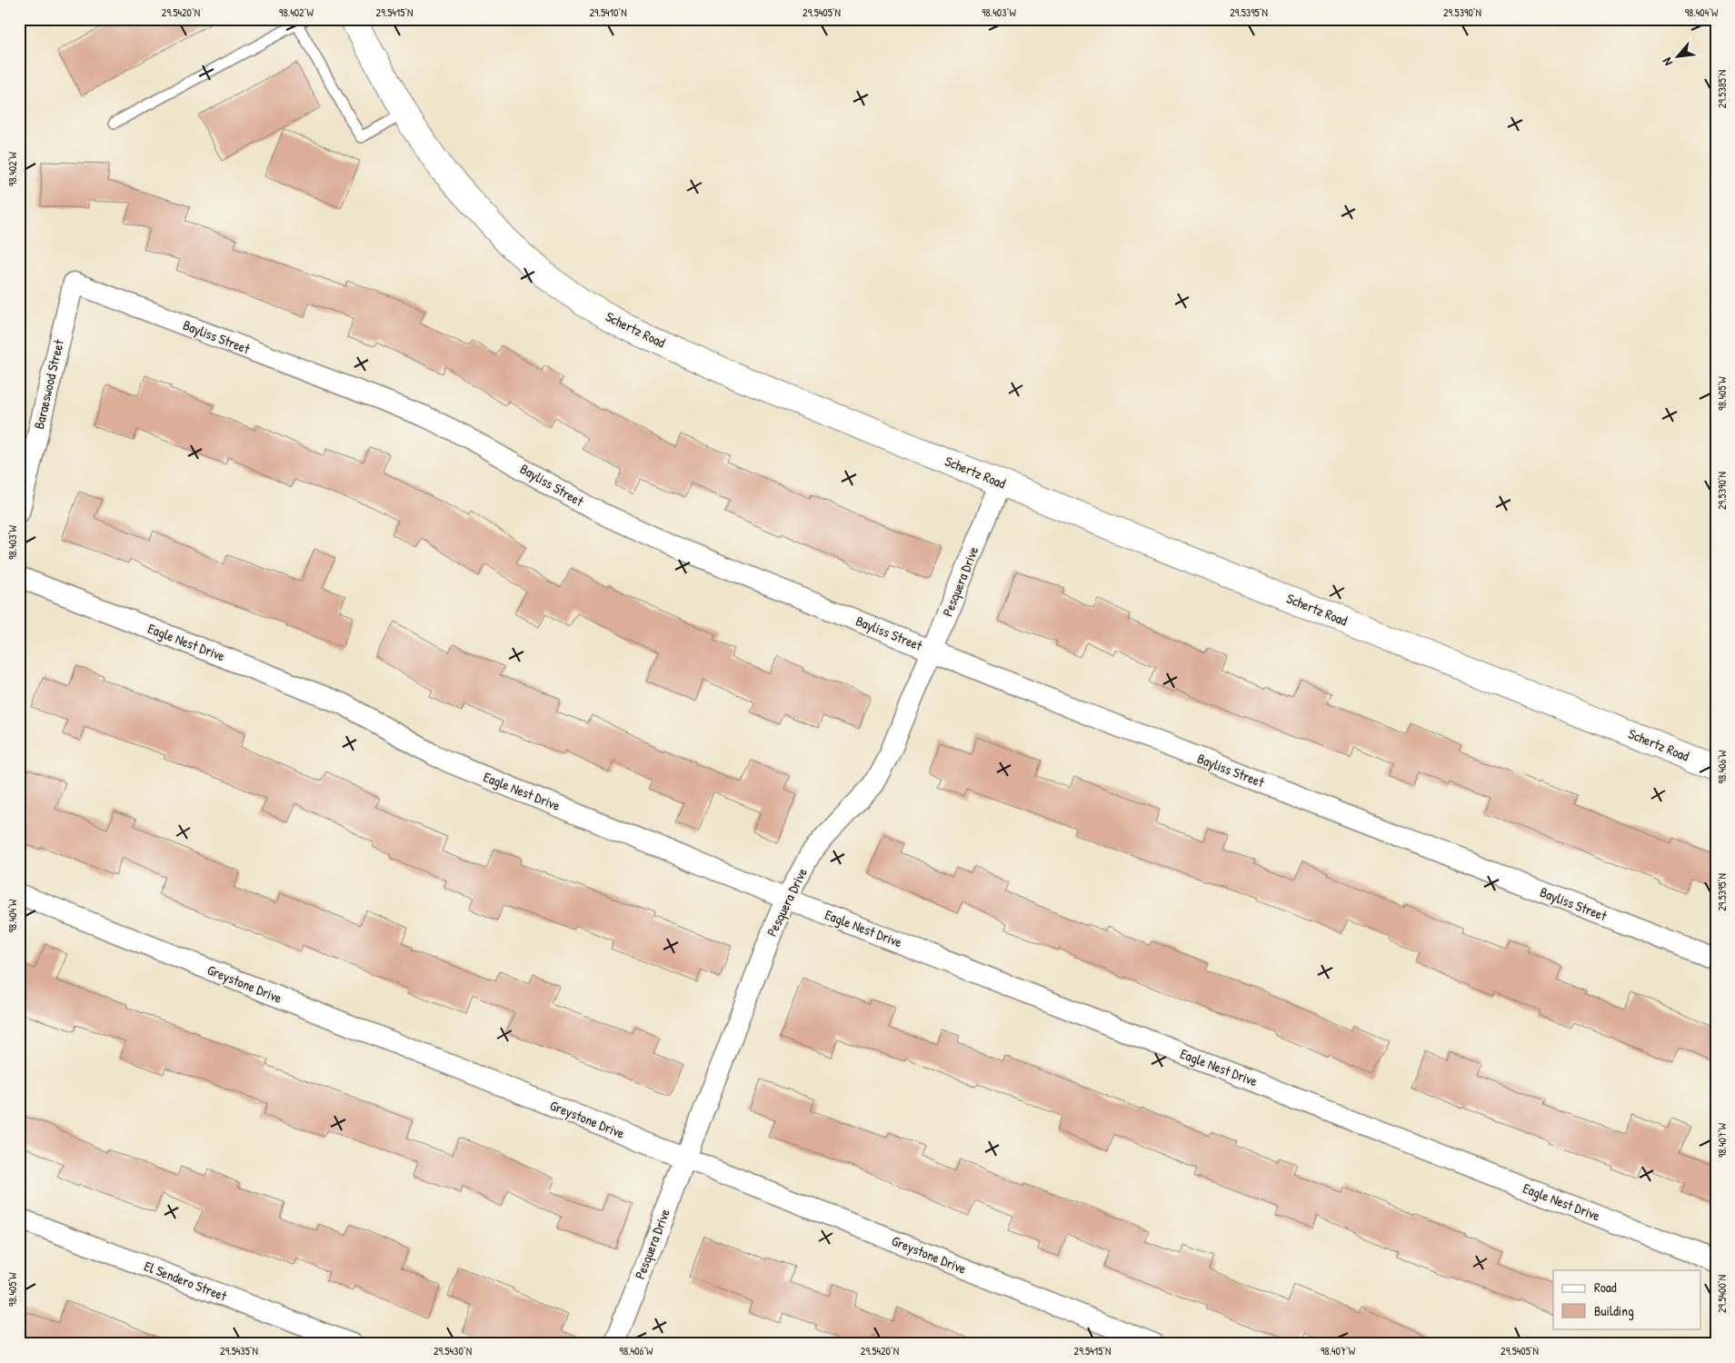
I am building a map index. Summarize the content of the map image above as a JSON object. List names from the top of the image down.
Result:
{
  "streets": {
    "street": [
      "Schertz Road",
      "Bayliss Street",
      "Baraeswood Street",
      "Pesquera Drive",
      "Eagle Nest Drive",
      "Greystone Drive",
      "El Sendero Street"
    ]
  },
  "crossings": [
    ["Schertz Road", "Pesquera Drive"],
    ["Bayliss Street", "Baraeswood Street"],
    ["Bayliss Street", "Pesquera Drive"],
    ["Pesquera Drive", "Eagle Nest Drive"],
    ["Pesquera Drive", "Greystone Drive"]
  ],
  "legend": ["Road", "Building"],
  "north": "bottom left",
  "coordinates": [
    "29.5420°N",
    "98.402°W",
    "29.5415°N",
    "29.5410°N",
    "29.5405°N",
    "98.403°W",
    "29.5395°N",
    "29.5390°N",
    "98.404°W",
    "29.5385°N",
    "98.405°W",
    "98.406°W",
    "98.407°W",
    "29.5400°N",
    "29.5435°N",
    "29.5430°N"
  ]
}
